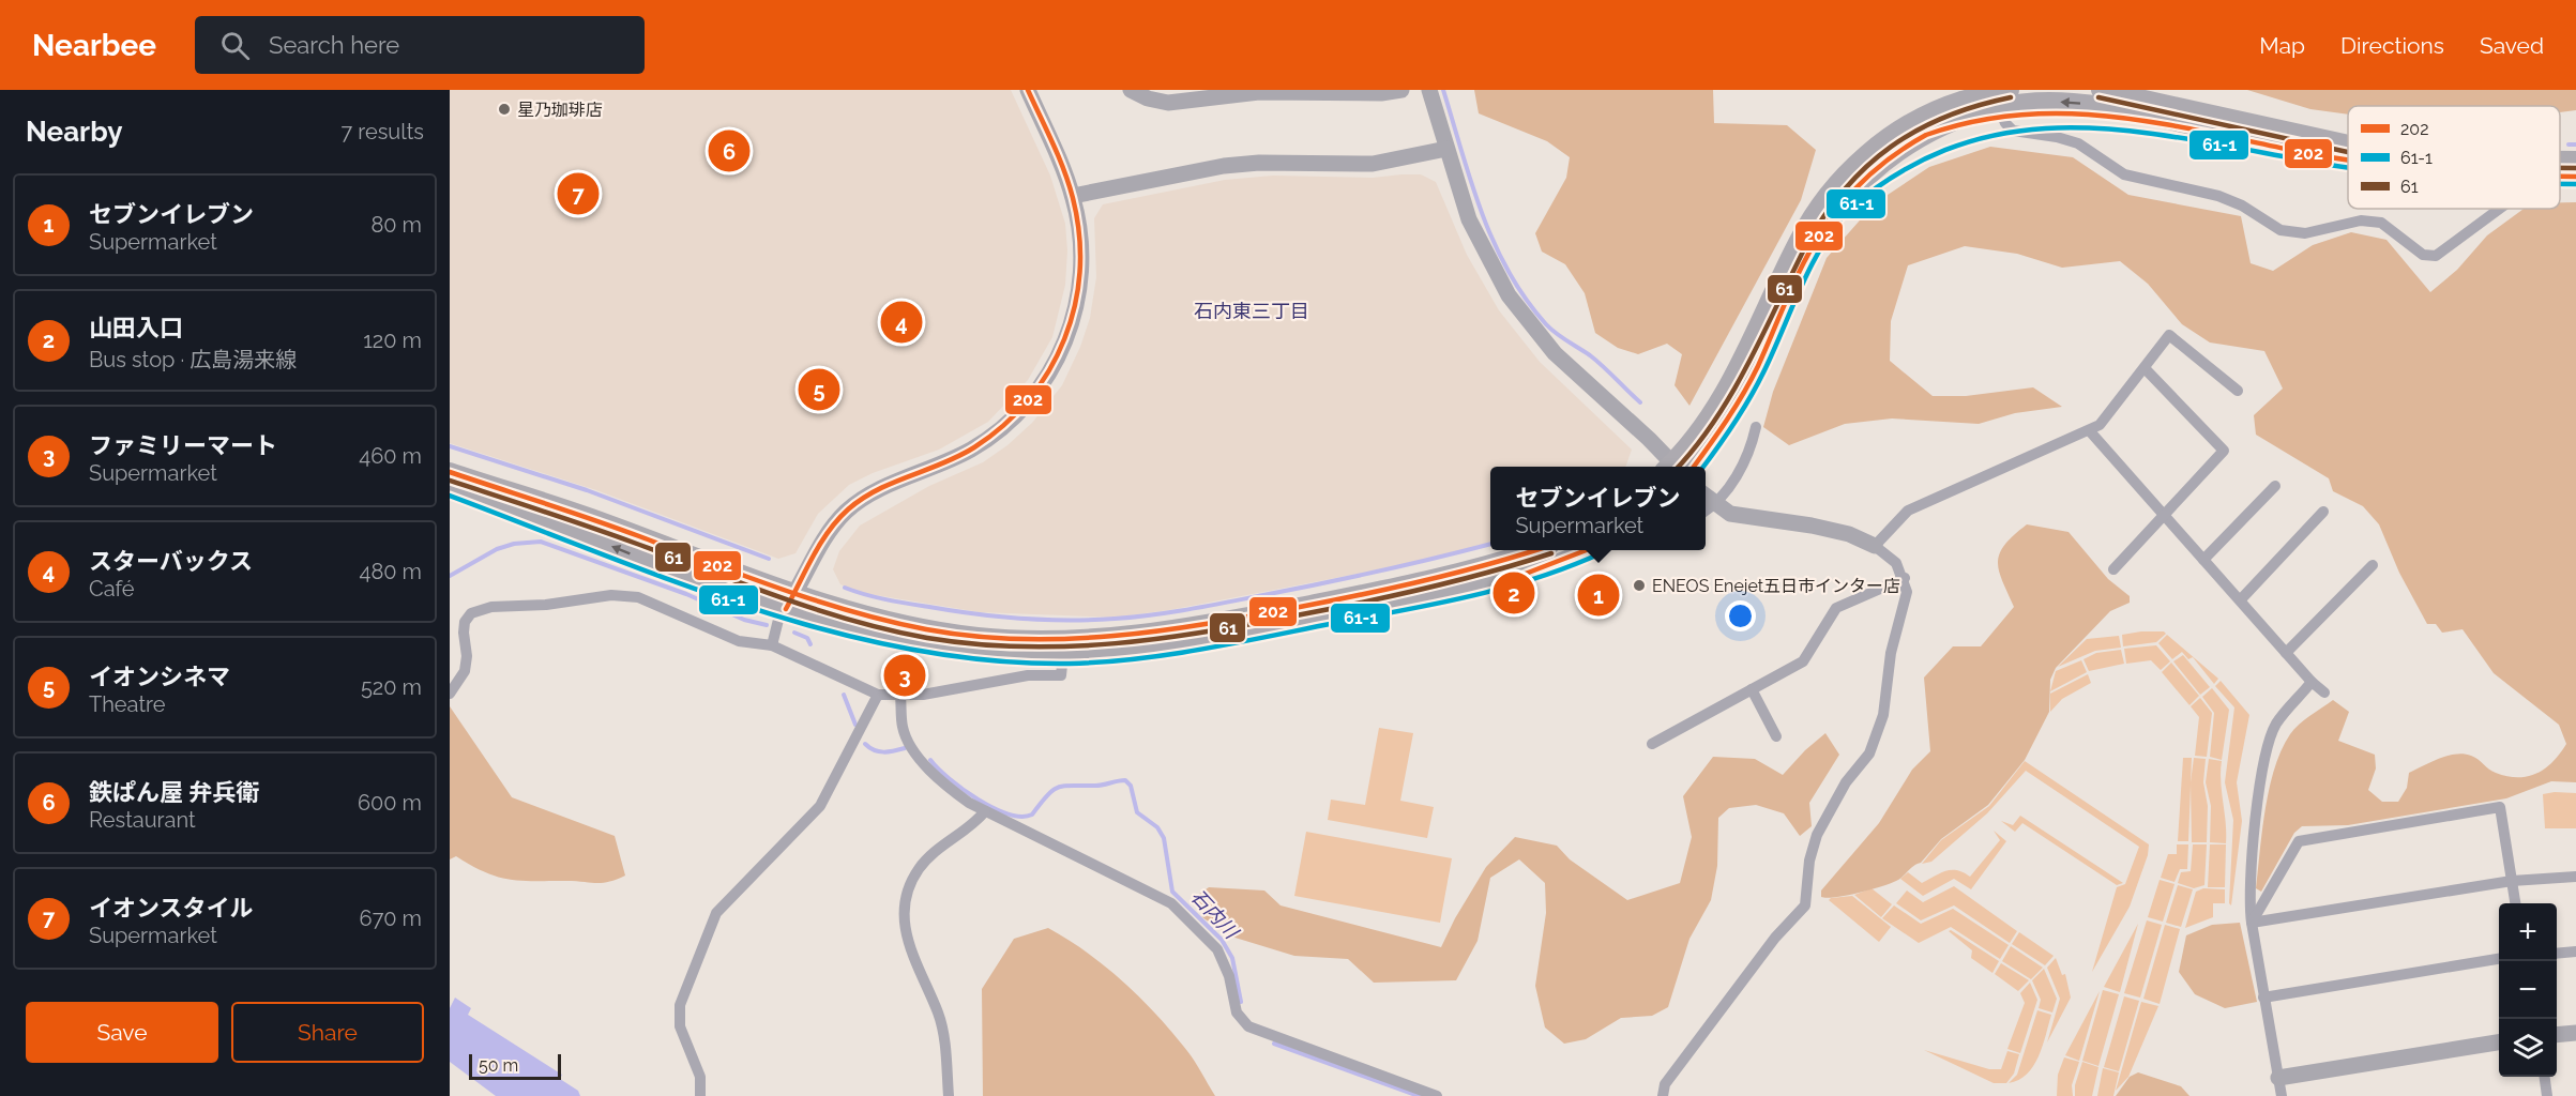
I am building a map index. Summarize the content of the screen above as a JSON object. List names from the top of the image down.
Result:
{
  "districts": ["石内東三丁目"],
  "water": ["石内川"],
  "places": ["星乃珈琲店", "ENEOS Enejet五日市インター店"],
  "lines": ["transit line 202", "transit line 61", "transit line 61-1"],
  "legend": ["202", "61-1", "61"],
  "scale_bar": "50 m",
  "page": {
    "header": "Nearbee",
    "search": "Search here",
    "nav": ["Map", "Directions", "Saved"],
    "heading": ["Nearby", "7 results"],
    "pins": [
      "6",
      "7",
      "4",
      "5",
      "2",
      "1",
      "3"
    ],
    "list": [
      {
        "mark": "1",
        "name": "セブンイレブン",
        "note": "Supermarket",
        "value": "80 m"
      },
      {
        "mark": "2",
        "name": "山田入口",
        "note": "Bus stop · 広島湯来線",
        "value": "120 m"
      },
      {
        "mark": "3",
        "name": "ファミリーマート",
        "note": "Supermarket",
        "value": "460 m"
      },
      {
        "mark": "4",
        "name": "スターバックス",
        "note": "Café",
        "value": "480 m"
      },
      {
        "mark": "5",
        "name": "イオンシネマ",
        "note": "Theatre",
        "value": "520 m"
      },
      {
        "mark": "6",
        "name": "鉄ぱん屋 弁兵衛",
        "note": "Restaurant",
        "value": "600 m"
      },
      {
        "mark": "7",
        "name": "イオンスタイル",
        "note": "Supermarket",
        "value": "670 m"
      }
    ],
    "popup": ["セブンイレブン", "Supermarket"],
    "map_buttons": ["+", "−"],
    "buttons": ["Save", "Share"],
    "scale": "50 m"
  }
}
